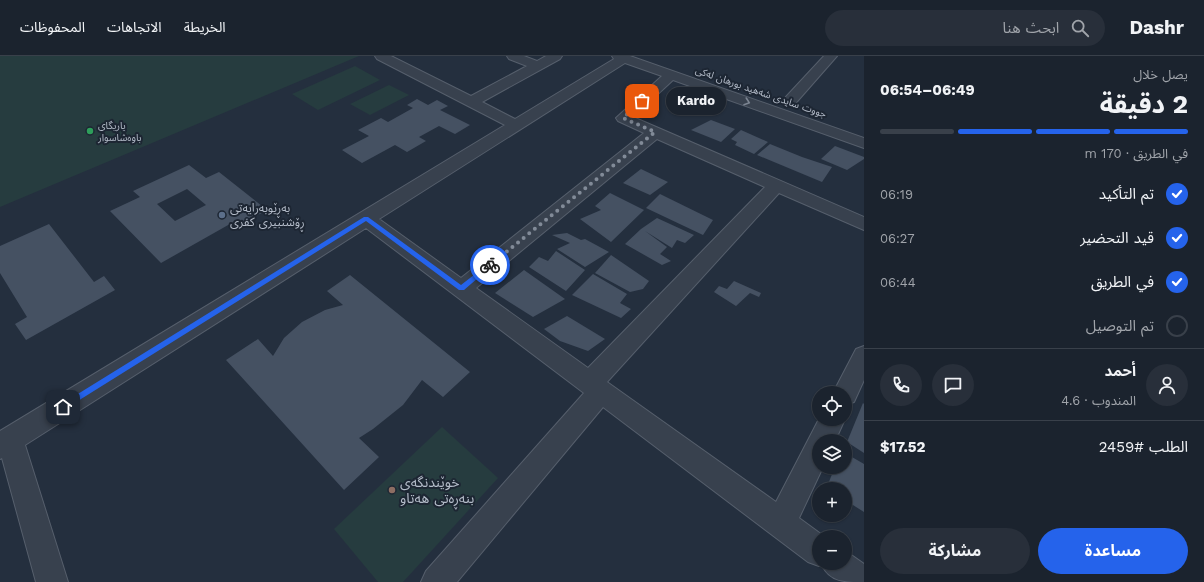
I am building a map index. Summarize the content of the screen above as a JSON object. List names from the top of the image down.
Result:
{
  "streets": {
    "street": ["جووت سایدی شەهید بورهان لەکی"]
  },
  "places": [
    "Kardo",
    "یاریگای باوەشاسوار",
    "بەڕێوبەرایەتی ڕۆشنبیری کفری",
    "خوێندنگەی بنەڕەتی هەتاو"
  ],
  "page": {
    "header": "Dashr",
    "search": "ابحث هنا",
    "nav": ["الخريطة", "الاتجاهات", "المحفوظات"],
    "heading": ["2 دقيقة", "يصل خلال", "06:49–06:54"],
    "panel": [
      "أحمد",
      "المندوب · 4.6",
      "الطلب #2459",
      "$17.52"
    ],
    "bubble": "Kardo",
    "bar": "في الطريق · 170 m",
    "list": [
      ["تم التأكيد", "06:19"],
      ["قيد التحضير", "06:27"],
      ["في الطريق", "06:44"],
      "تم التوصيل"
    ],
    "map_buttons": ["+", "−"],
    "buttons": ["مساعدة", "مشاركة"]
  }
}
